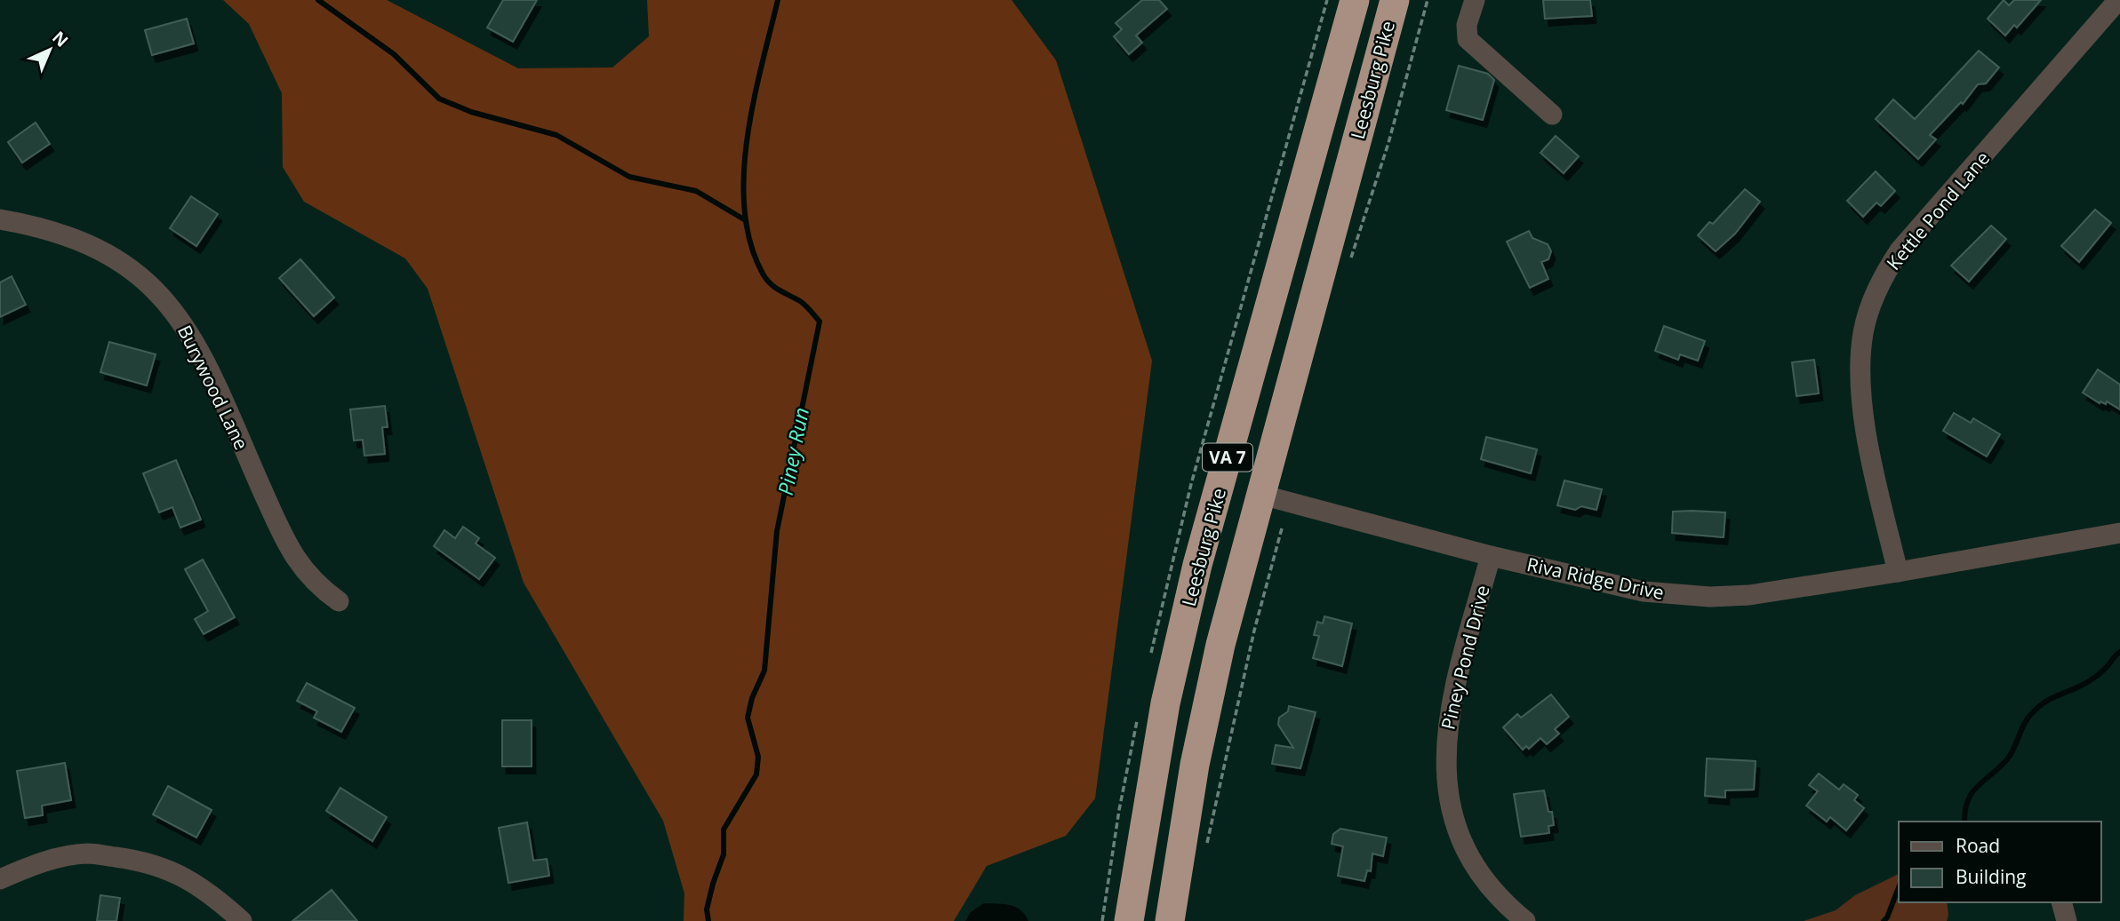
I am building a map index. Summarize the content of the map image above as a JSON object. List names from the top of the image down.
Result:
{
  "streets": {
    "highway": ["Leesburg Pike", "VA 7"],
    "street": [
      "Kettle Pond Lane",
      "Burywood Lane",
      "Riva Ridge Drive",
      "Piney Pond Drive"
    ]
  },
  "crossings": [
    ["Leesburg Pike", "Riva Ridge Drive"],
    ["Kettle Pond Lane", "Riva Ridge Drive"],
    ["Riva Ridge Drive", "Piney Pond Drive"]
  ],
  "water": ["Piney Run"],
  "legend": ["Road", "Building"],
  "north": "top right"
}
